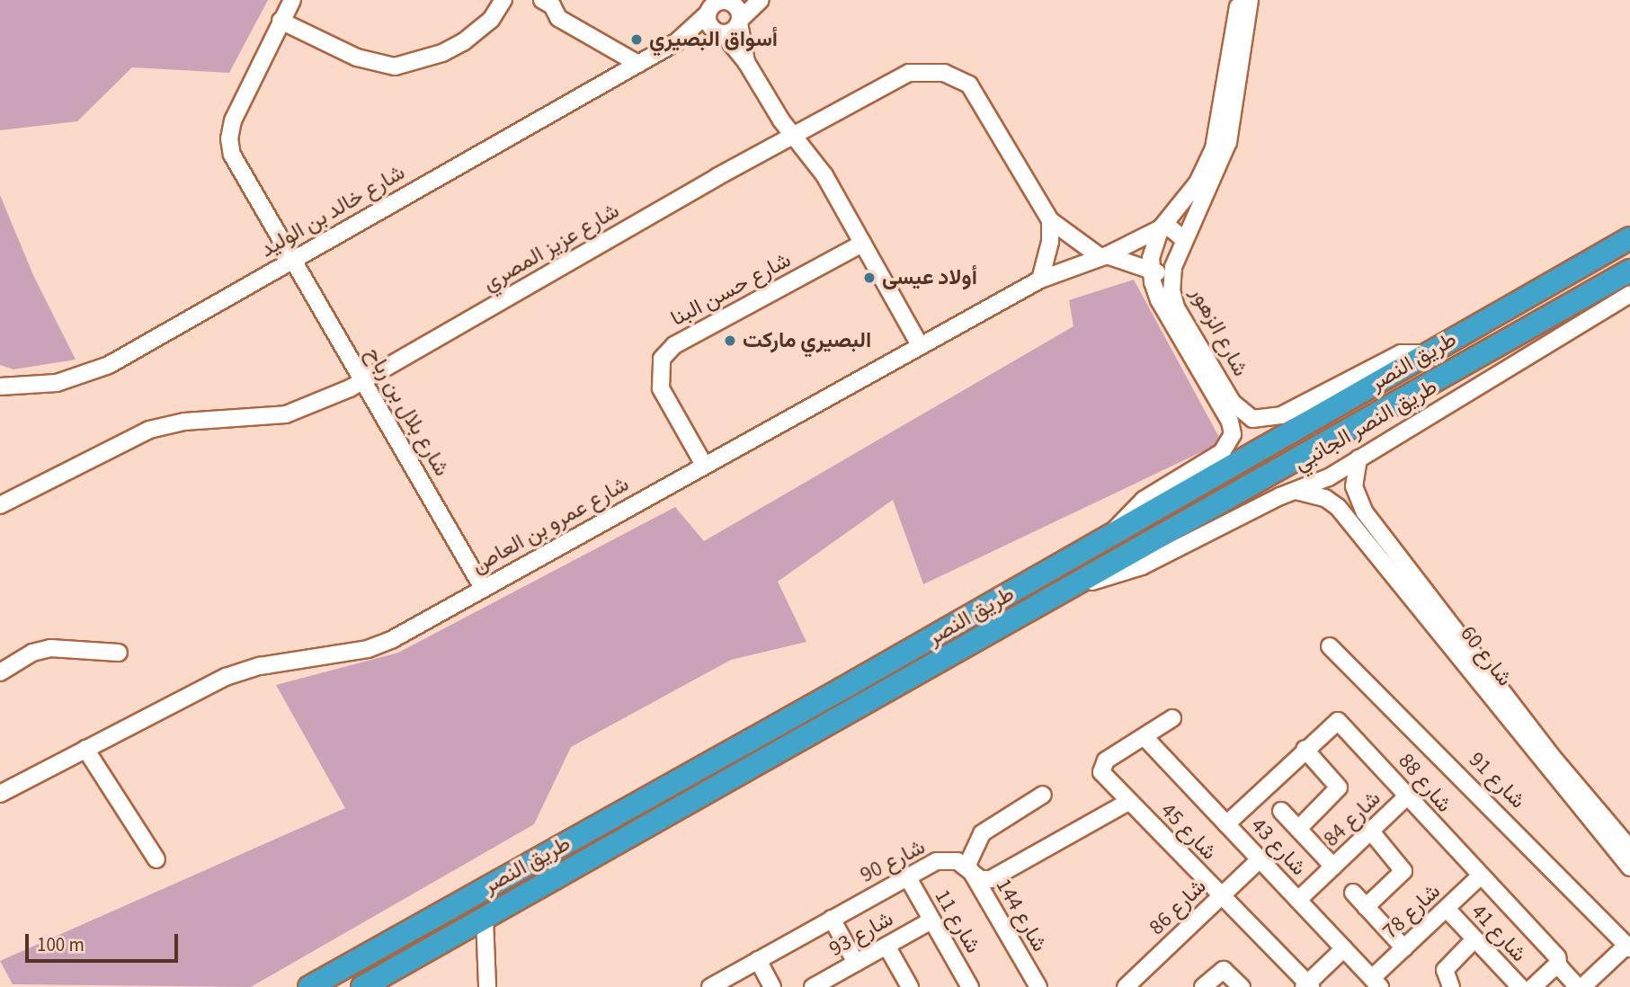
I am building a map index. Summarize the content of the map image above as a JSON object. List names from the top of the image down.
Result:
{
  "streets": {
    "highway": ["طريق النصر"],
    "street": [
      "شارع خالد بن الوليد",
      "شارع عزيز المصري",
      "شارع حسن البنا",
      "شارع الزهور",
      "شارع بلال بن رباح",
      "طريق النصر الجانبي",
      "شارع عمرو بن العاص",
      "شارع 60",
      "شارع 91",
      "شارع 88",
      "شارع 84",
      "شارع 45",
      "شارع 43",
      "شارع 90",
      "شارع 86",
      "شارع 78",
      "شارع 144",
      "شارع 11",
      "شارع 41",
      "شارع 93"
    ]
  },
  "crossings": [
    ["شارع خالد بن الوليد", "شارع بلال بن رباح"],
    ["شارع عزيز المصري", "شارع بلال بن رباح"],
    ["شارع عزيز المصري", "شارع عمرو بن العاص"],
    ["شارع حسن البنا", "شارع عمرو بن العاص"],
    ["شارع الزهور", "طريق النصر"],
    ["شارع الزهور", "شارع عمرو بن العاص"],
    ["طريق النصر", "طريق النصر الجانبي"],
    ["شارع بلال بن رباح", "شارع عمرو بن العاص"],
    ["طريق النصر الجانبي", "شارع 60"],
    ["شارع 88", "شارع 84"],
    ["شارع 88", "شارع 43"],
    ["شارع 88", "شارع 78"],
    ["شارع 84", "شارع 43"],
    ["شارع 45", "شارع 43"],
    ["شارع 45", "شارع 90"],
    ["شارع 45", "شارع 86"],
    ["شارع 43", "شارع 86"],
    ["شارع 43", "شارع 78"],
    ["شارع 90", "شارع 144"],
    ["شارع 90", "شارع 11"],
    ["شارع 78", "شارع 41"],
    ["شارع 11", "شارع 93"]
  ],
  "places": ["أسواق البصيري", "أولاد عيسى", "البصيري ماركت"],
  "scale_bar": "100 m"
}
